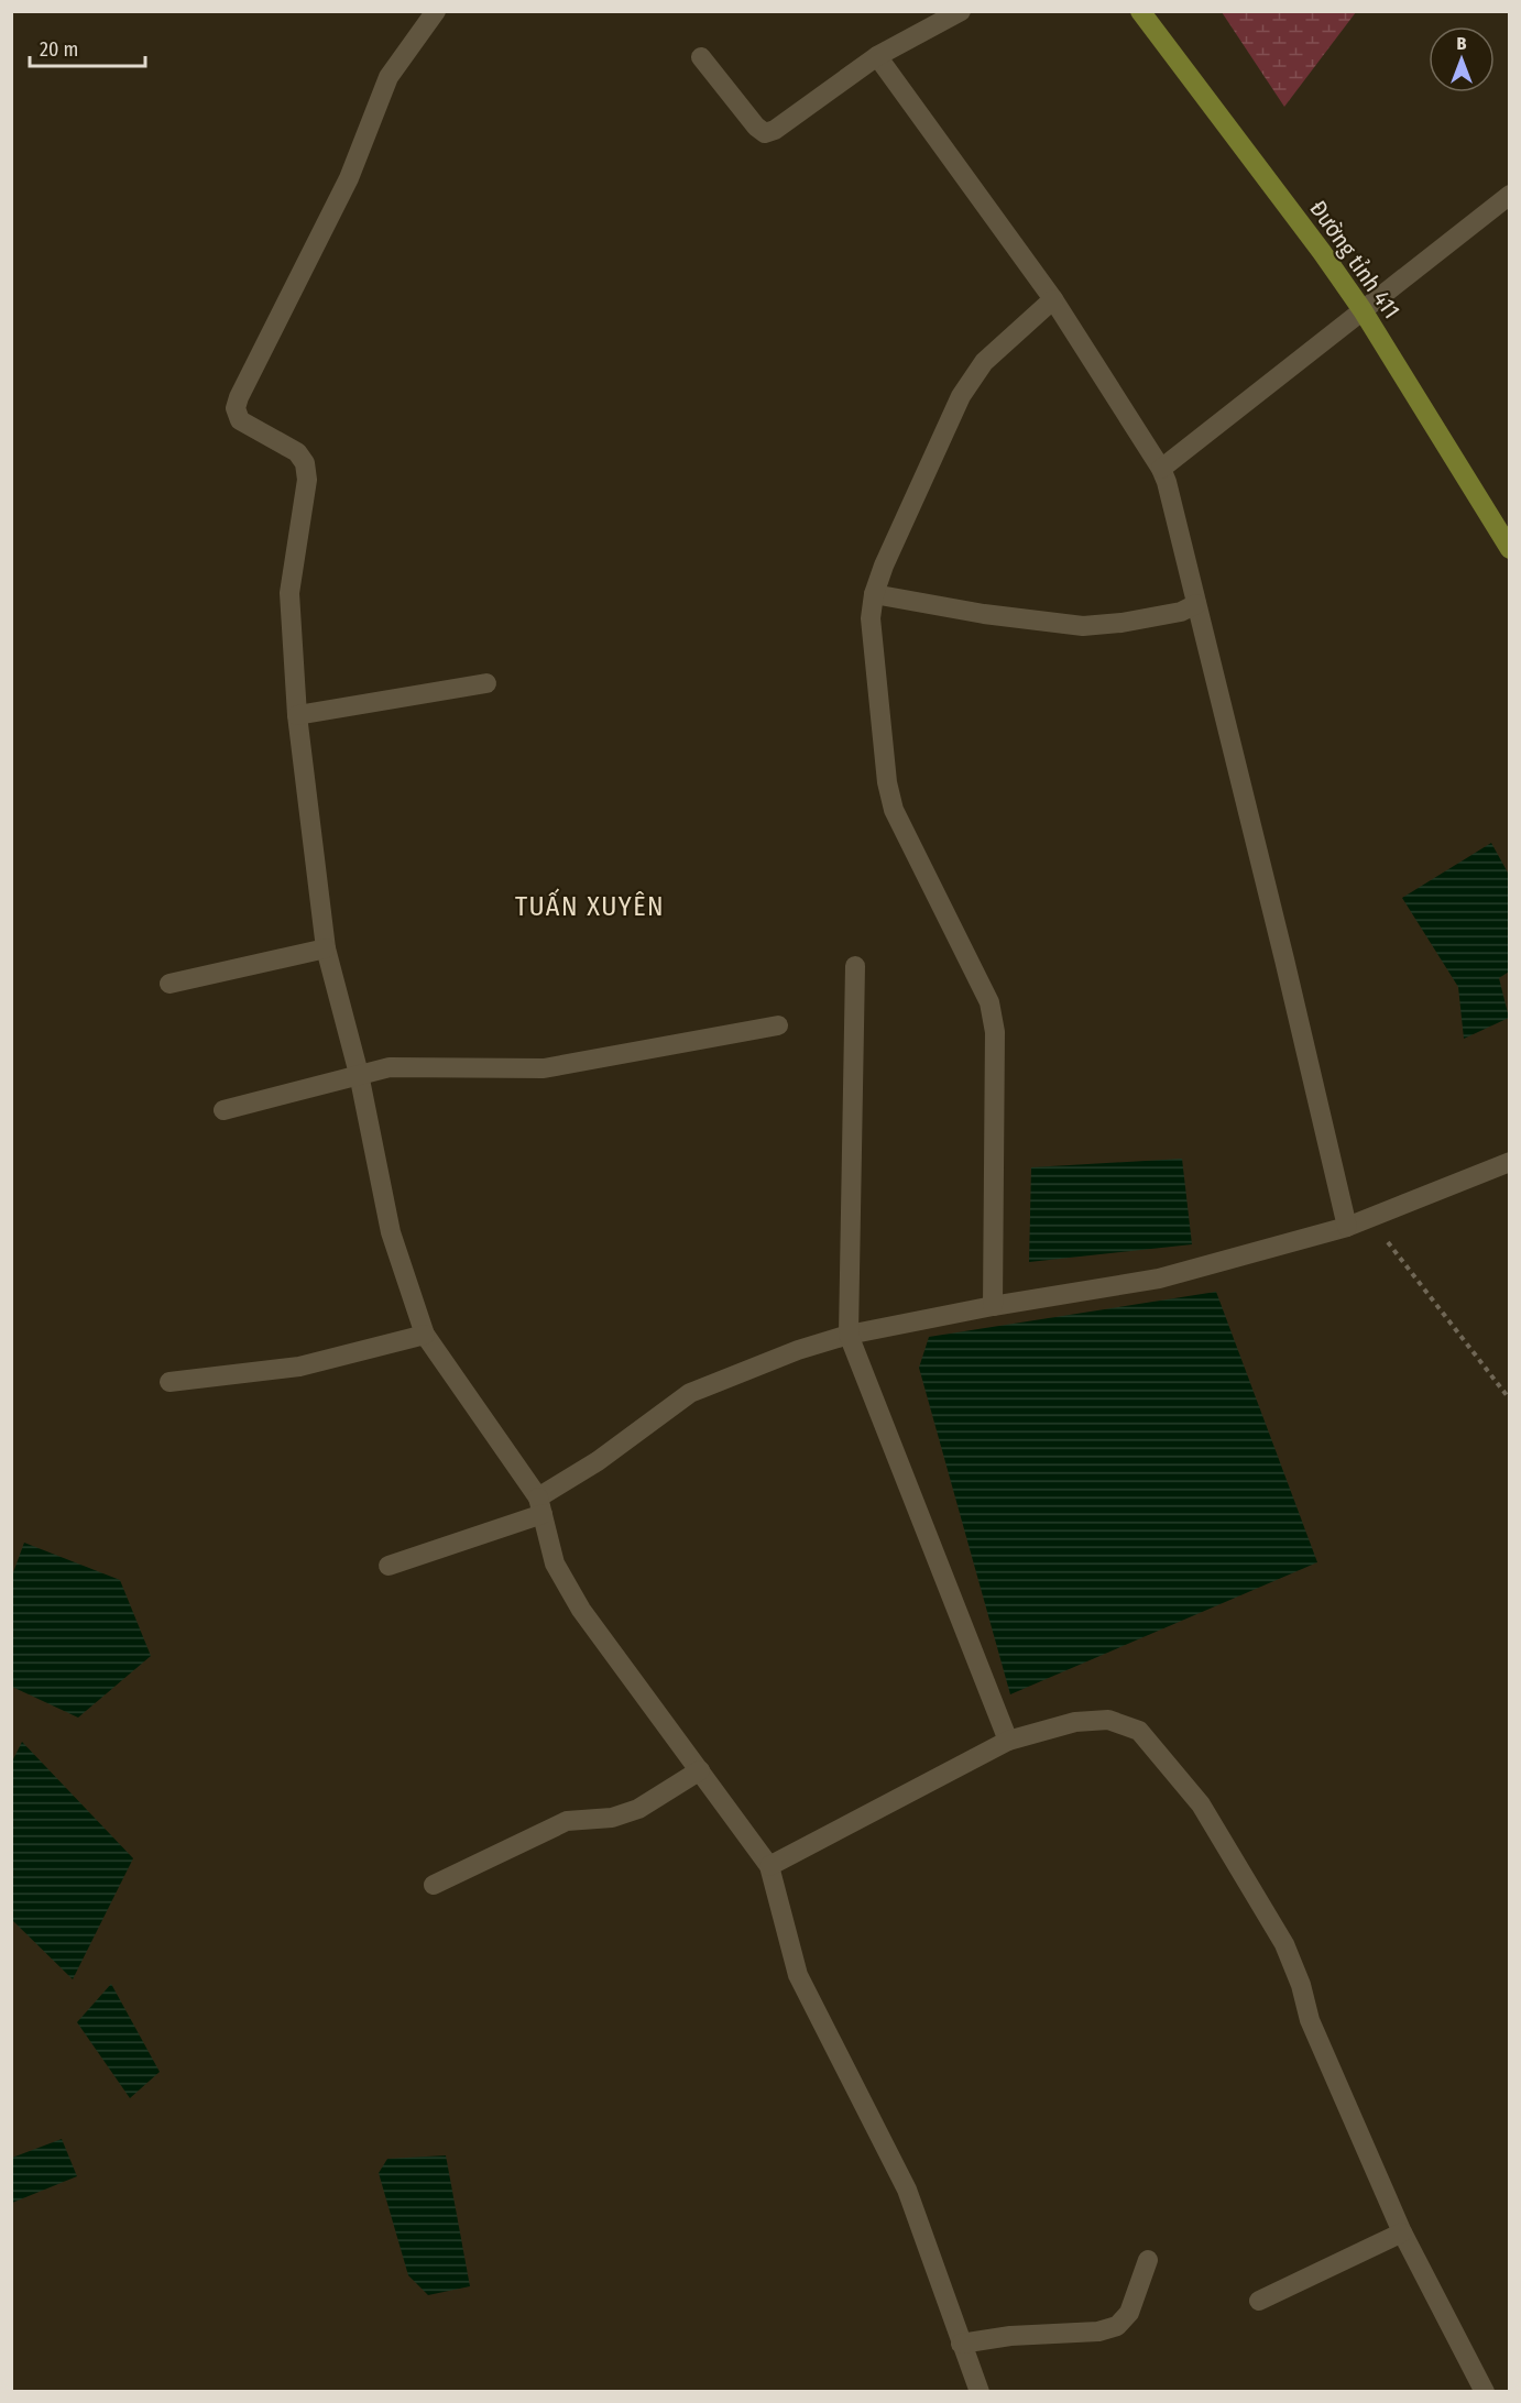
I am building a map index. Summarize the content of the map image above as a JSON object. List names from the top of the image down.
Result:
{
  "streets": {
    "main road": ["Đường tỉnh 411"]
  },
  "districts": ["TUẤN XUYÊN"],
  "scale_bar": "20 m",
  "north": "top"
}
